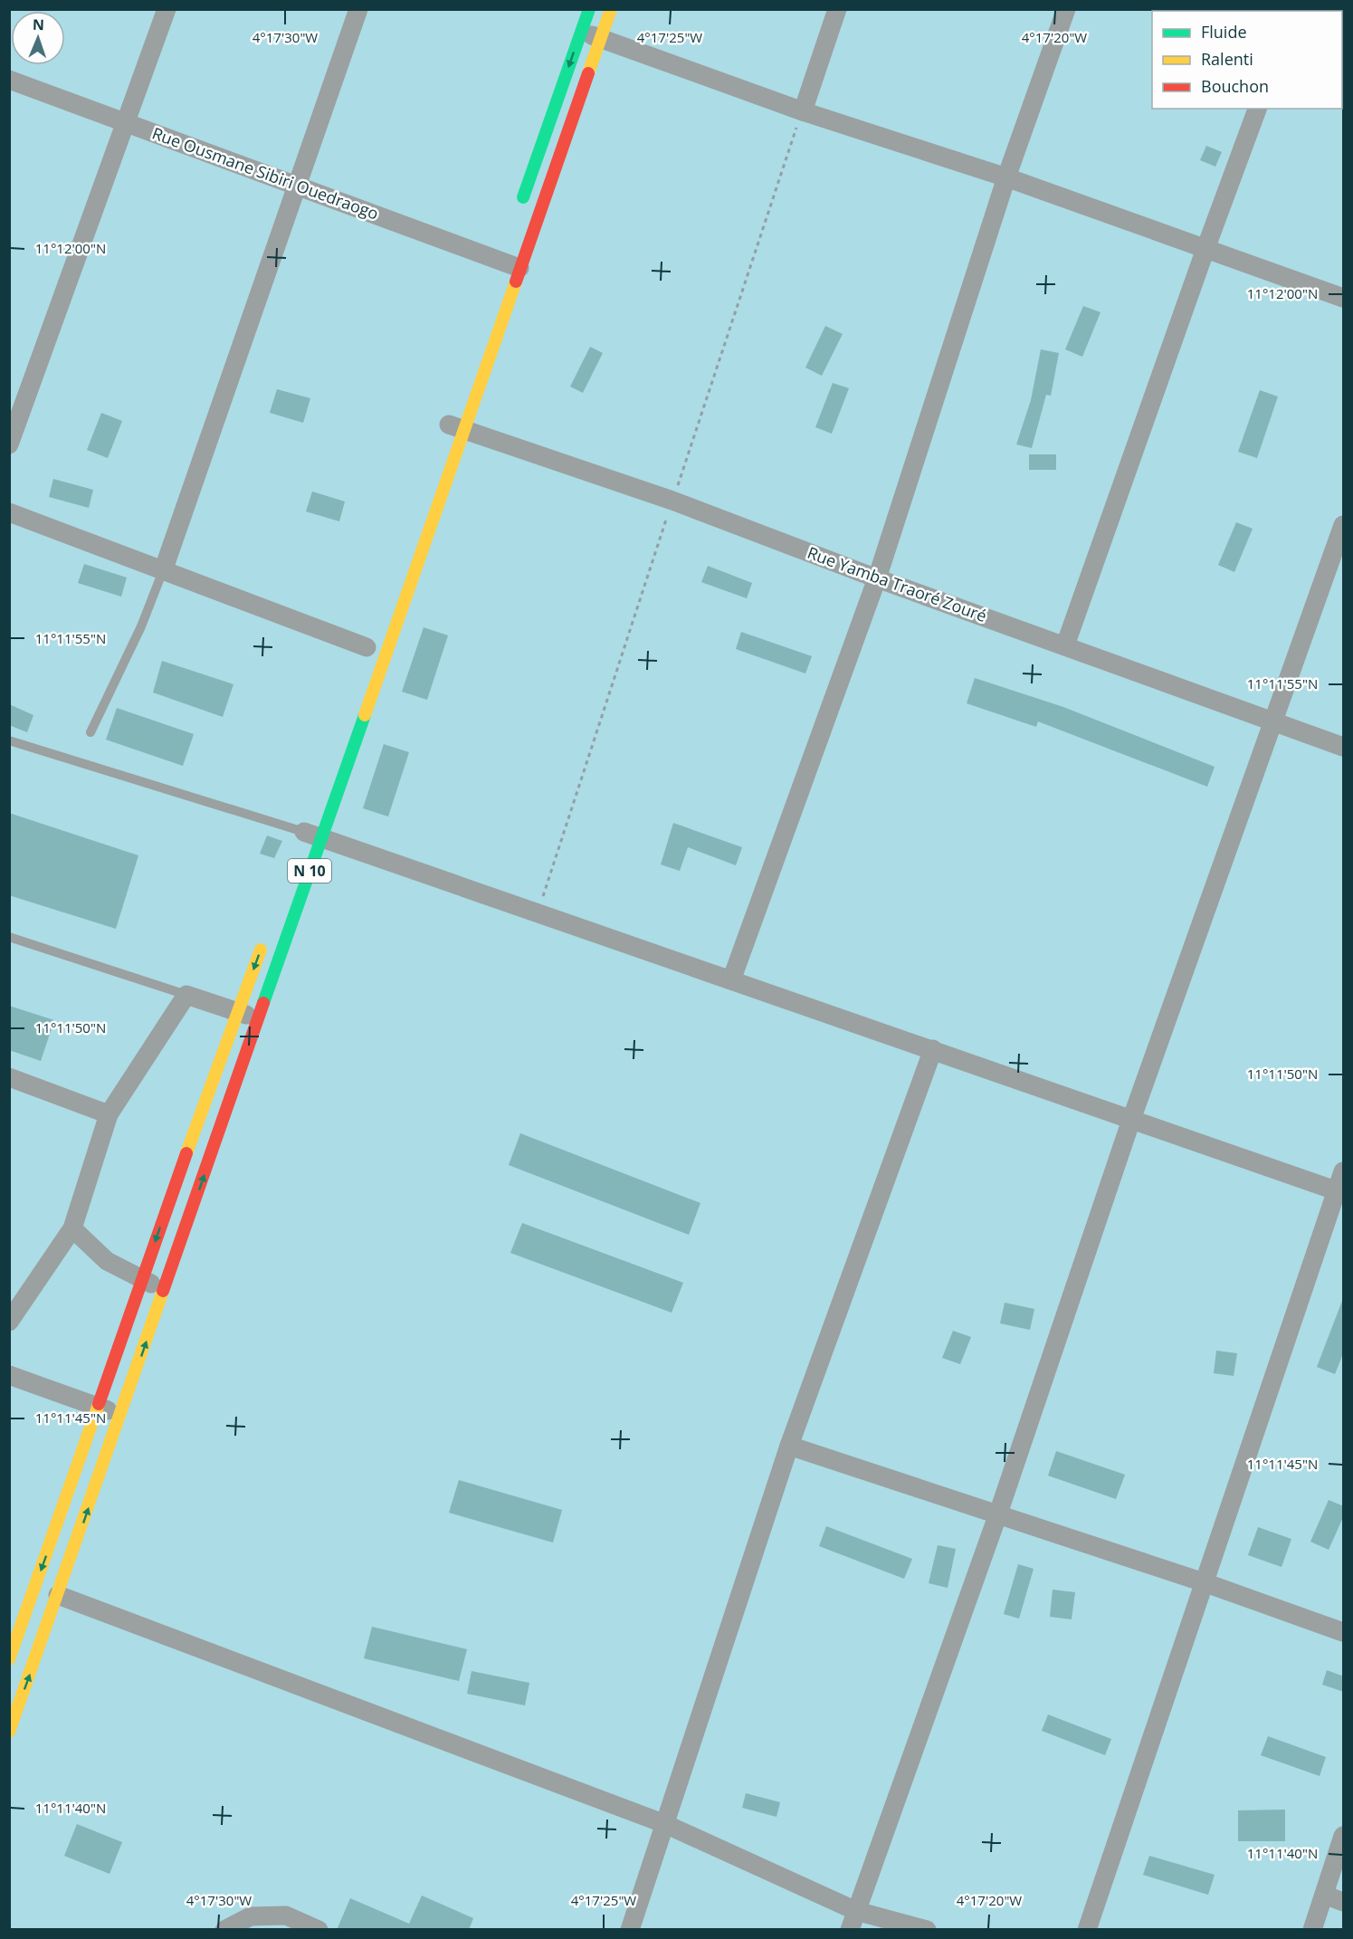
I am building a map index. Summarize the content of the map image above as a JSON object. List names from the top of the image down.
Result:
{
  "streets": {
    "main road": ["N 10"],
    "street": ["Rue Ousmane Sibiri Ouedraogo", "Rue Yamba Traoré Zouré"]
  },
  "crossings": [
    ["Rue Ousmane Sibiri Ouedraogo", "N 10"],
    ["Rue Yamba Traoré Zouré", "N 10"]
  ],
  "legend": ["Fluide", "Ralenti", "Bouchon"],
  "north": "top",
  "coordinates": [
    "4°17'30\"W",
    "4°17'25\"W",
    "4°17'20\"W",
    "11°12'00\"N",
    "11°11'55\"N",
    "11°11'50\"N",
    "11°11'45\"N",
    "11°11'40\"N"
  ]
}
